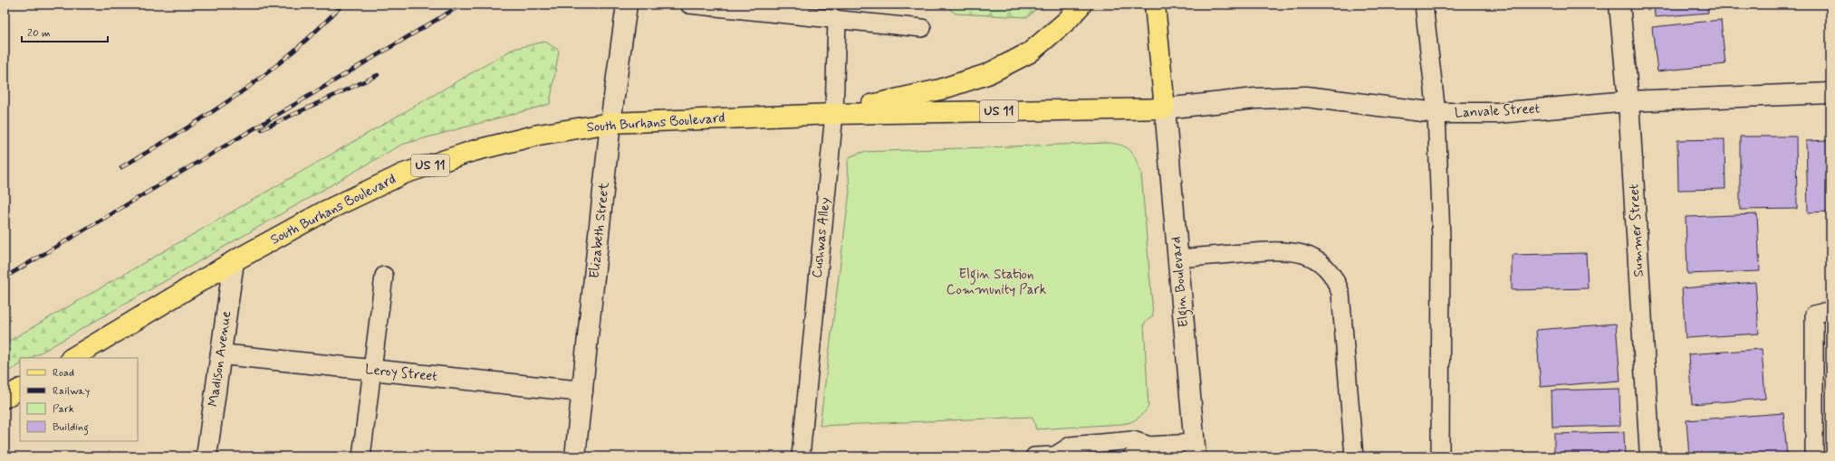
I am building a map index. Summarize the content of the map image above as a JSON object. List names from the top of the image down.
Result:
{
  "streets": {
    "main road": ["US 11", "South Burhans Boulevard"],
    "street": [
      "Lanvale Street",
      "Elizabeth Street",
      "Summer Street",
      "Elgin Boulevard",
      "Madison Avenue",
      "Leroy Street"
    ],
    "lane": ["Cushwas Alley"]
  },
  "crossings": [
    ["US 11", "South Burhans Boulevard"],
    ["US 11", "Cushwas Alley"],
    ["Lanvale Street", "South Burhans Boulevard"],
    ["Lanvale Street", "Summer Street"],
    ["Lanvale Street", "Elgin Boulevard"],
    ["South Burhans Boulevard", "Elizabeth Street"],
    ["South Burhans Boulevard", "Cushwas Alley"],
    ["South Burhans Boulevard", "Elgin Boulevard"],
    ["South Burhans Boulevard", "Madison Avenue"],
    ["Elizabeth Street", "Leroy Street"],
    ["Madison Avenue", "Leroy Street"]
  ],
  "parks": ["Elgin Station Community Park"],
  "legend": [
    "Road",
    "Railway",
    "Park",
    "Building"
  ],
  "scale_bar": "20 m"
}
